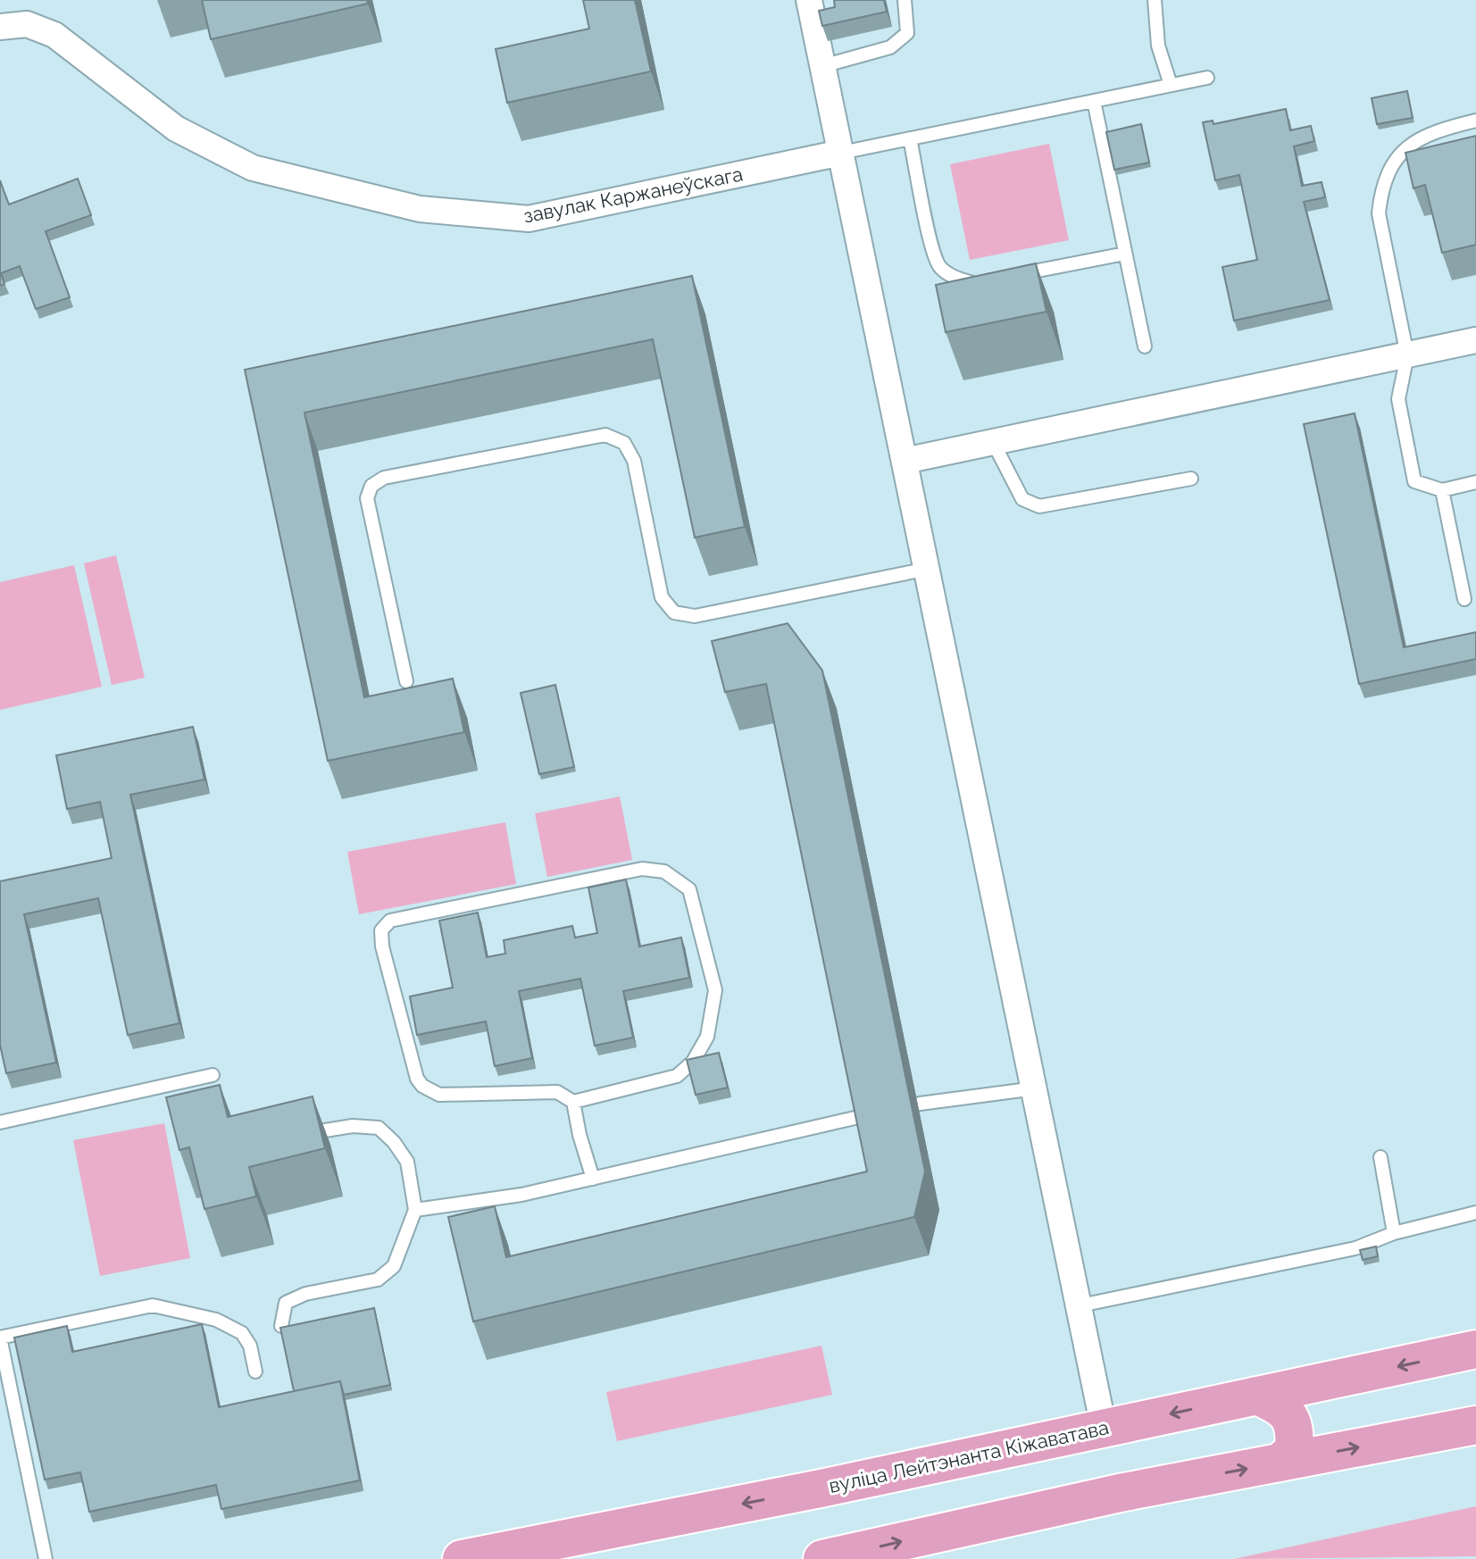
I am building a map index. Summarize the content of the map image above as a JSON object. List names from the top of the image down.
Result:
{
  "streets": {
    "main road": ["вуліца Лейтэнанта Кіжаватава"],
    "street": ["завулак Каржанеўскага"]
  }
}
